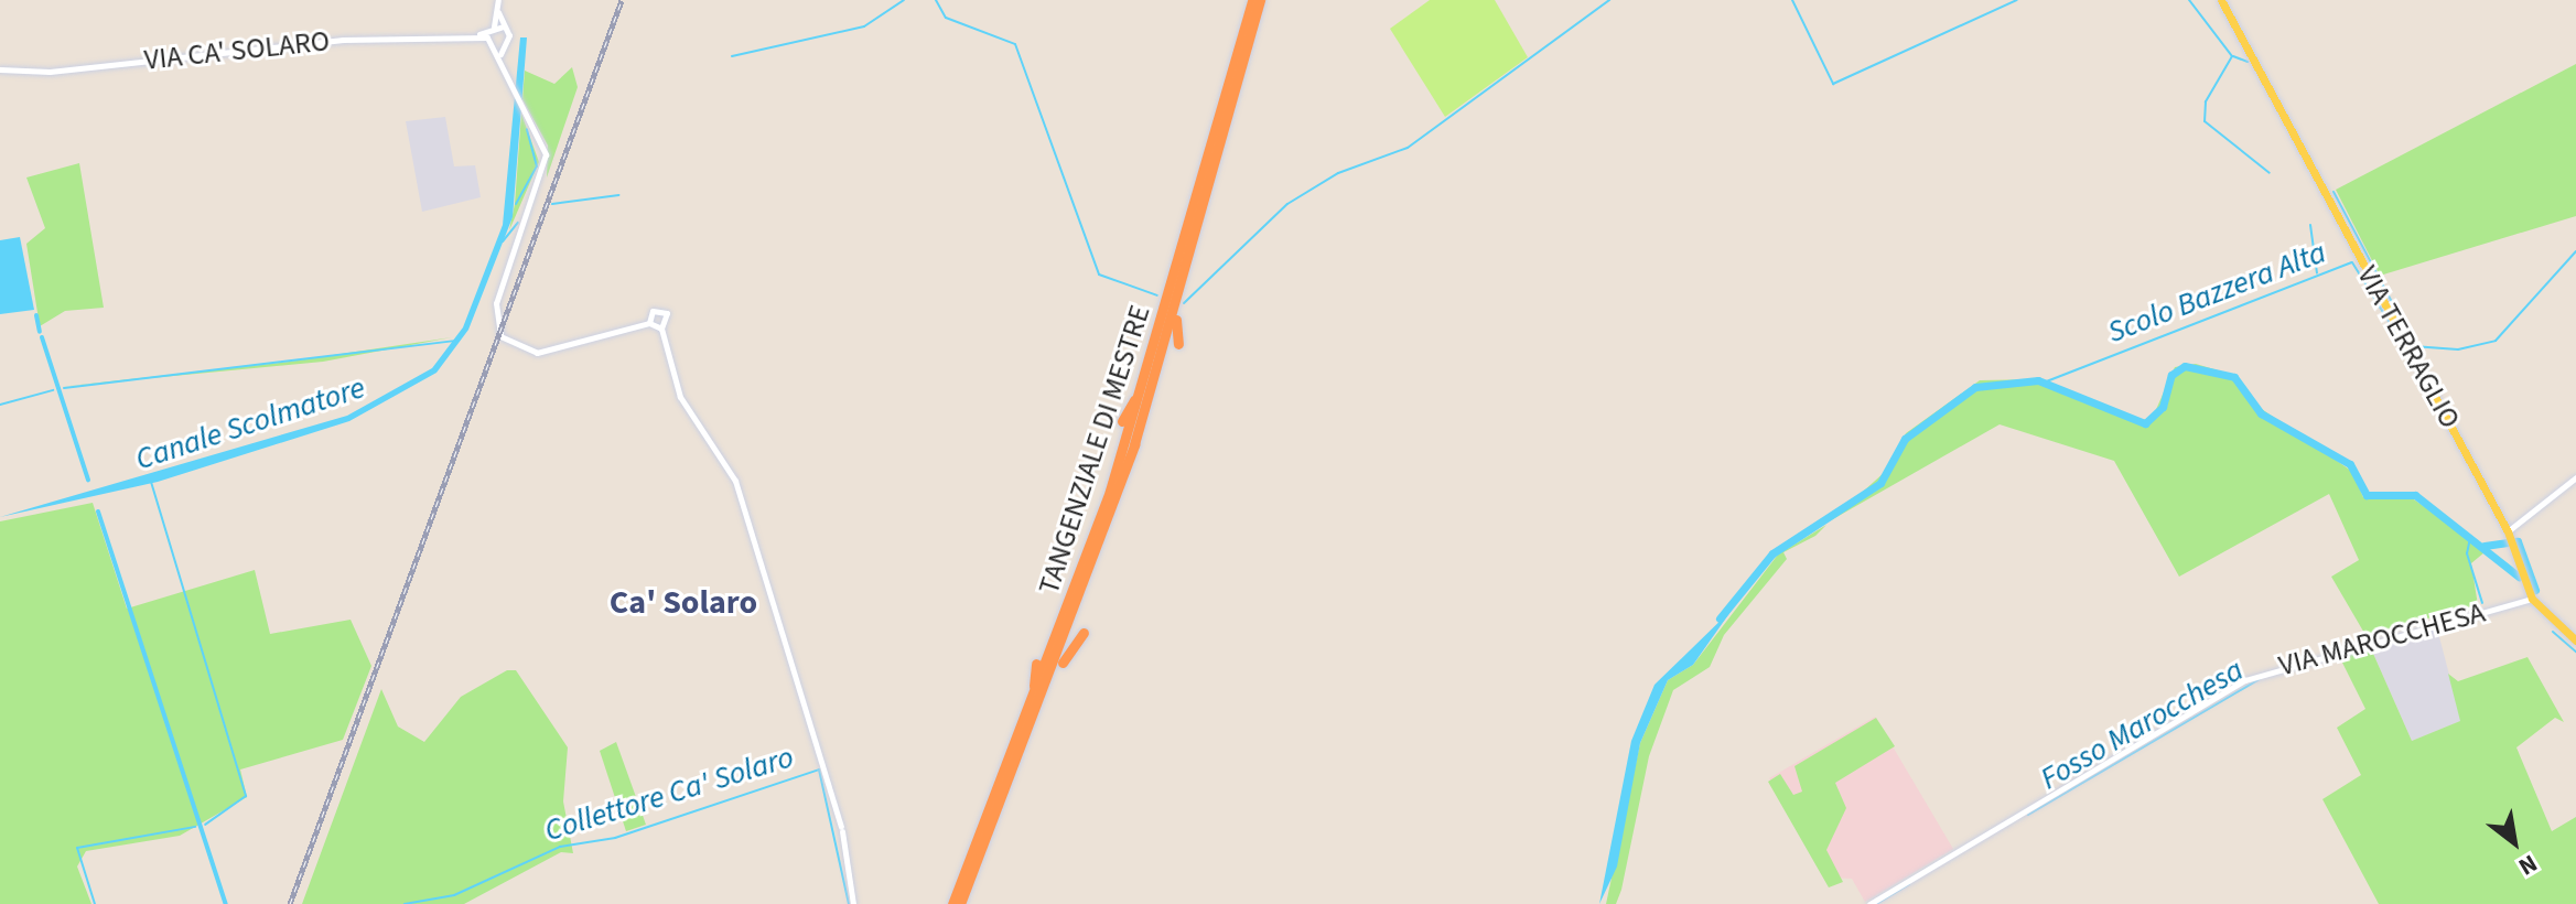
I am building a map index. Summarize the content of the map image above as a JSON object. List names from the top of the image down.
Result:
{
  "streets": {
    "highway": ["TANGENZIALE DI MESTRE"],
    "main road": ["VIA TERRAGLIO"],
    "street": ["VIA CA' SOLARO", "VIA MAROCCHESA"]
  },
  "crossings": [
    ["VIA TERRAGLIO", "VIA MAROCCHESA"]
  ],
  "districts": ["Ca' Solaro"],
  "water": [
    "Scolo Bazzera Alta",
    "Canale Scolmatore",
    "Fosso Marocchesa",
    "Collettore Ca' Solaro"
  ],
  "north": "bottom right"
}
